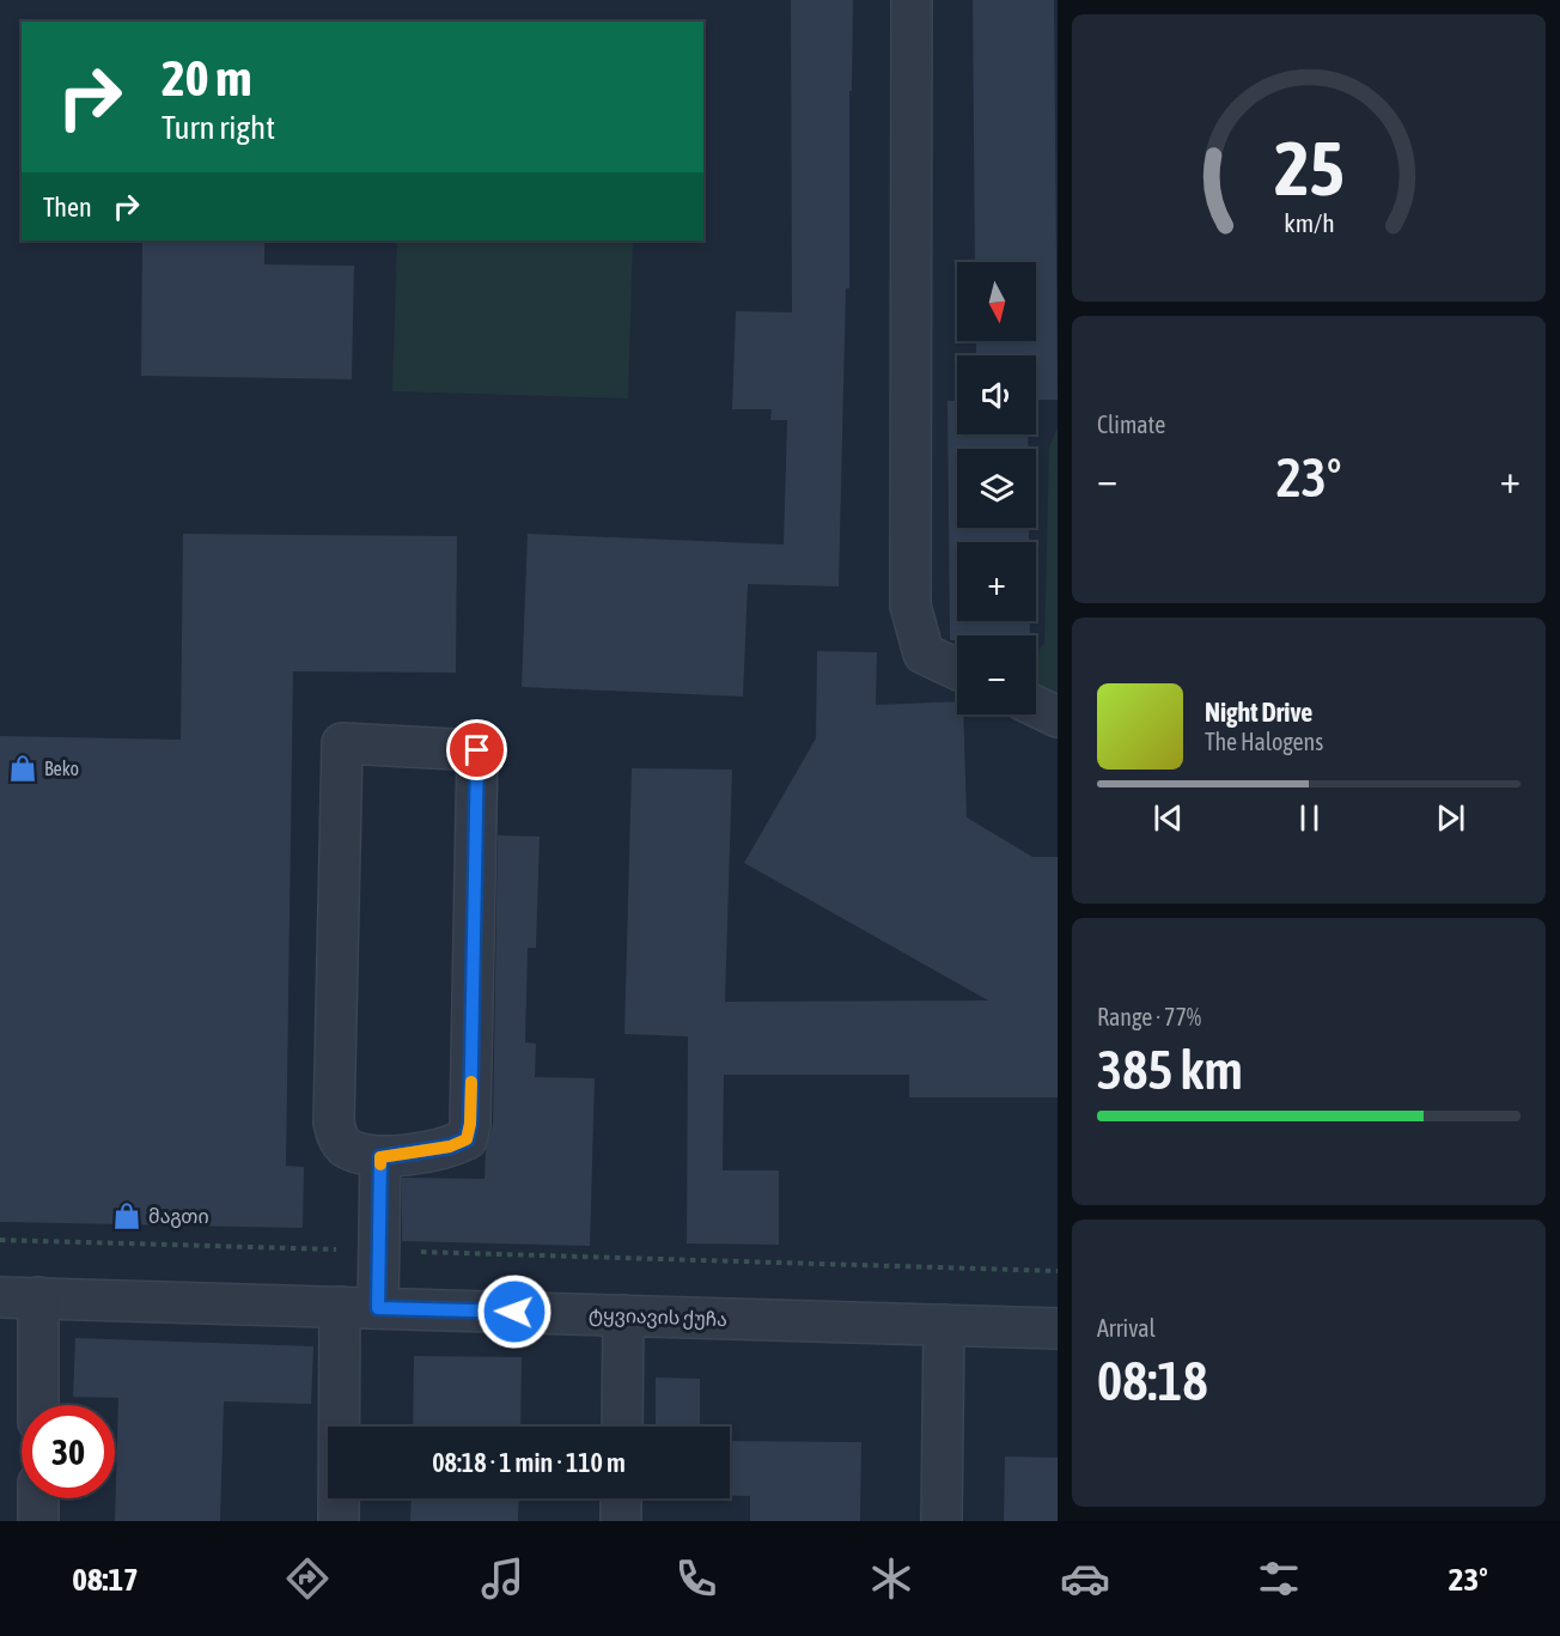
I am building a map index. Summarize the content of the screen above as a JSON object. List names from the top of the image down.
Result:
{
  "streets": {
    "street": ["ტყვიავის ქუჩა"]
  },
  "places": {
    "shop": ["Beko", "მაგთი"]
  },
  "north": "bottom",
  "page": {
    "turn": ["20 m", "Turn right"],
    "then": "Then",
    "map_buttons": ["+", "−"],
    "tile": [
      "Climate",
      ["Range · 77%", "385 km"],
      ["Arrival", "08:18"]
    ],
    "heat": ["−", "23°", "+"],
    "song": ["Night Drive", "The Halogens"],
    "limit": "30",
    "trip": "08:18 · 1 min · 110 m",
    "tabs": ["08:17", "23°"],
    "gauge": ["25", "km/h"]
  }
}
